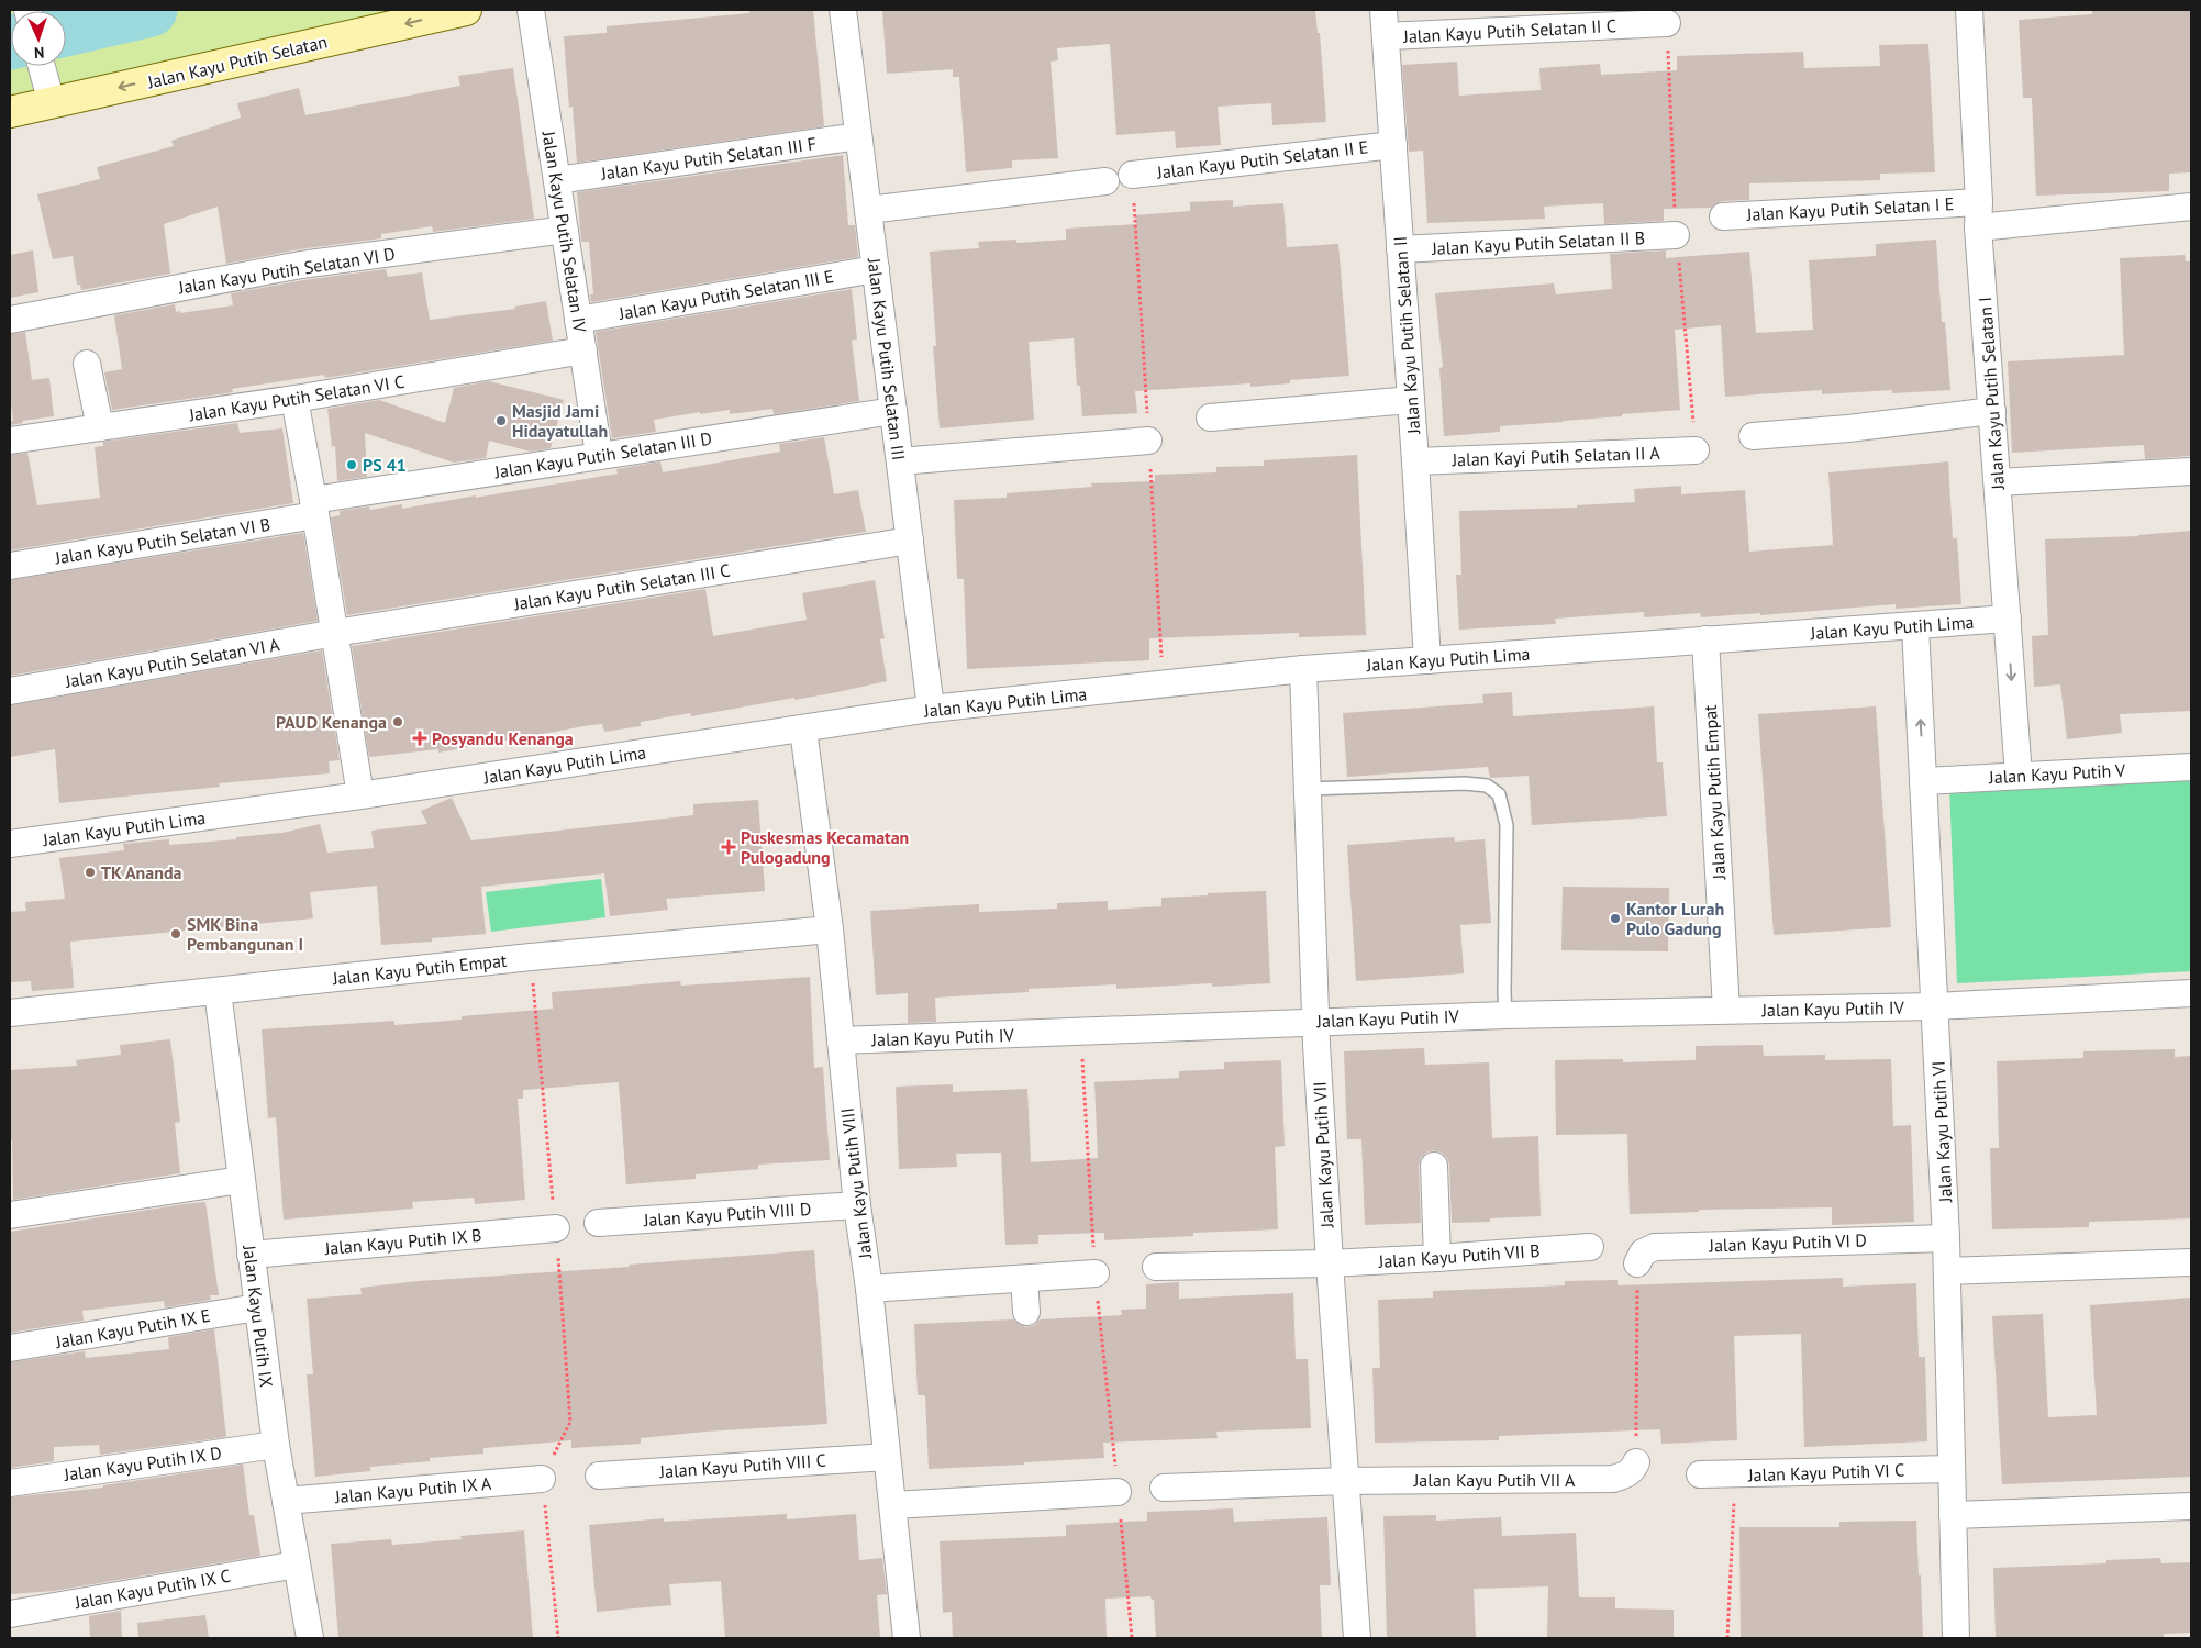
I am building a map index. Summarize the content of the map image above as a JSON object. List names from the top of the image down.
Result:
{
  "streets": {
    "street": [
      "Jalan Kayu Putih Selatan II C",
      "Jalan Kayu Putih Selatan",
      "Jalan Kayu Putih Selatan III F",
      "Jalan Kayu Putih Selatan II E",
      "Jalan Kayu Putih Selatan I E",
      "Jalan Kayu Putih Selatan IV",
      "Jalan Kayu Putih Selatan II B",
      "Jalan Kayu Putih Selatan VI D",
      "Jalan Kayu Putih Selatan III E",
      "Jalan Kayu Putih Selatan II",
      "Jalan Kayu Putih Selatan III",
      "Jalan Kayu Putih Selatan I",
      "Jalan Kayu Putih Selatan VI C",
      "Jalan Kayu Putih Selatan III D",
      "Jalan Kayi Putih Selatan II A",
      "Jalan Kayu Putih Selatan VI B",
      "Jalan Kayu Putih Selatan III C",
      "Jalan Kayu Putih Lima",
      "Jalan Kayu Putih Selatan VI A",
      "Jalan Kayu Putih V",
      "Jalan Kayu Putih Empat",
      "Jalan Kayu Putih IV",
      "Jalan Kayu Putih VI",
      "Jalan Kayu Putih VII",
      "Jalan Kayu Putih VIII",
      "Jalan Kayu Putih VIII D",
      "Jalan Kayu Putih IX B",
      "Jalan Kayu Putih VI D",
      "Jalan Kayu Putih VII B",
      "Jalan Kayu Putih IX",
      "Jalan Kayu Putih IX E",
      "Jalan Kayu Putih IX D",
      "Jalan Kayu Putih VIII C",
      "Jalan Kayu Putih VI C",
      "Jalan Kayu Putih VII A",
      "Jalan Kayu Putih IX A",
      "Jalan Kayu Putih IX C"
    ]
  },
  "crossings": [
    ["Jalan Kayu Putih Selatan II C", "Jalan Kayu Putih Selatan II"],
    ["Jalan Kayu Putih Selatan III F", "Jalan Kayu Putih Selatan IV"],
    ["Jalan Kayu Putih Selatan III F", "Jalan Kayu Putih Selatan III"],
    ["Jalan Kayu Putih Selatan II E", "Jalan Kayu Putih Selatan II"],
    ["Jalan Kayu Putih Selatan I E", "Jalan Kayu Putih Selatan I"],
    ["Jalan Kayu Putih Selatan IV", "Jalan Kayu Putih Selatan VI D"],
    ["Jalan Kayu Putih Selatan IV", "Jalan Kayu Putih Selatan III E"],
    ["Jalan Kayu Putih Selatan IV", "Jalan Kayu Putih Selatan VI C"],
    ["Jalan Kayu Putih Selatan IV", "Jalan Kayu Putih Selatan III D"],
    ["Jalan Kayu Putih Selatan II B", "Jalan Kayu Putih Selatan II"],
    ["Jalan Kayu Putih Selatan III E", "Jalan Kayu Putih Selatan III"],
    ["Jalan Kayu Putih Selatan II", "Jalan Kayi Putih Selatan II A"],
    ["Jalan Kayu Putih Selatan II", "Jalan Kayu Putih Lima"],
    ["Jalan Kayu Putih Selatan III", "Jalan Kayu Putih Selatan III D"],
    ["Jalan Kayu Putih Selatan III", "Jalan Kayu Putih Selatan III C"],
    ["Jalan Kayu Putih Selatan III", "Jalan Kayu Putih Lima"],
    ["Jalan Kayu Putih Selatan I", "Jalan Kayu Putih Lima"],
    ["Jalan Kayu Putih Selatan I", "Jalan Kayu Putih V"],
    ["Jalan Kayu Putih Selatan III D", "Jalan Kayu Putih Selatan VI B"],
    ["Jalan Kayu Putih Selatan III C", "Jalan Kayu Putih Selatan VI A"],
    ["Jalan Kayu Putih Lima", "Jalan Kayu Putih Empat"],
    ["Jalan Kayu Putih Lima", "Jalan Kayu Putih VI"],
    ["Jalan Kayu Putih Lima", "Jalan Kayu Putih VII"],
    ["Jalan Kayu Putih Lima", "Jalan Kayu Putih VIII"],
    ["Jalan Kayu Putih V", "Jalan Kayu Putih VI"],
    ["Jalan Kayu Putih Empat", "Jalan Kayu Putih IV"],
    ["Jalan Kayu Putih Empat", "Jalan Kayu Putih VIII"],
    ["Jalan Kayu Putih Empat", "Jalan Kayu Putih IX"],
    ["Jalan Kayu Putih IV", "Jalan Kayu Putih VI"],
    ["Jalan Kayu Putih IV", "Jalan Kayu Putih VII"],
    ["Jalan Kayu Putih IV", "Jalan Kayu Putih VIII"],
    ["Jalan Kayu Putih VI", "Jalan Kayu Putih VI D"],
    ["Jalan Kayu Putih VI", "Jalan Kayu Putih VI C"],
    ["Jalan Kayu Putih VII", "Jalan Kayu Putih VII B"],
    ["Jalan Kayu Putih VII", "Jalan Kayu Putih VII A"],
    ["Jalan Kayu Putih VIII", "Jalan Kayu Putih VIII D"],
    ["Jalan Kayu Putih VIII", "Jalan Kayu Putih VIII C"],
    ["Jalan Kayu Putih IX B", "Jalan Kayu Putih IX"],
    ["Jalan Kayu Putih IX", "Jalan Kayu Putih IX E"],
    ["Jalan Kayu Putih IX", "Jalan Kayu Putih IX D"],
    ["Jalan Kayu Putih IX", "Jalan Kayu Putih IX A"],
    ["Jalan Kayu Putih IX", "Jalan Kayu Putih IX C"]
  ],
  "one_way": ["Jalan Kayu Putih Selatan"],
  "places": {
    "other": [
      "Masjid Jami Hidayatullah",
      "PS 41",
      "PAUD Kenanga",
      "TK Ananda",
      "Kantor Lurah Pulo Gadung",
      "SMK Bina Pembangunan I"
    ],
    "health": ["Posyandu Kenanga", "Puskesmas Kecamatan Pulogadung"]
  },
  "north": "bottom"
}
